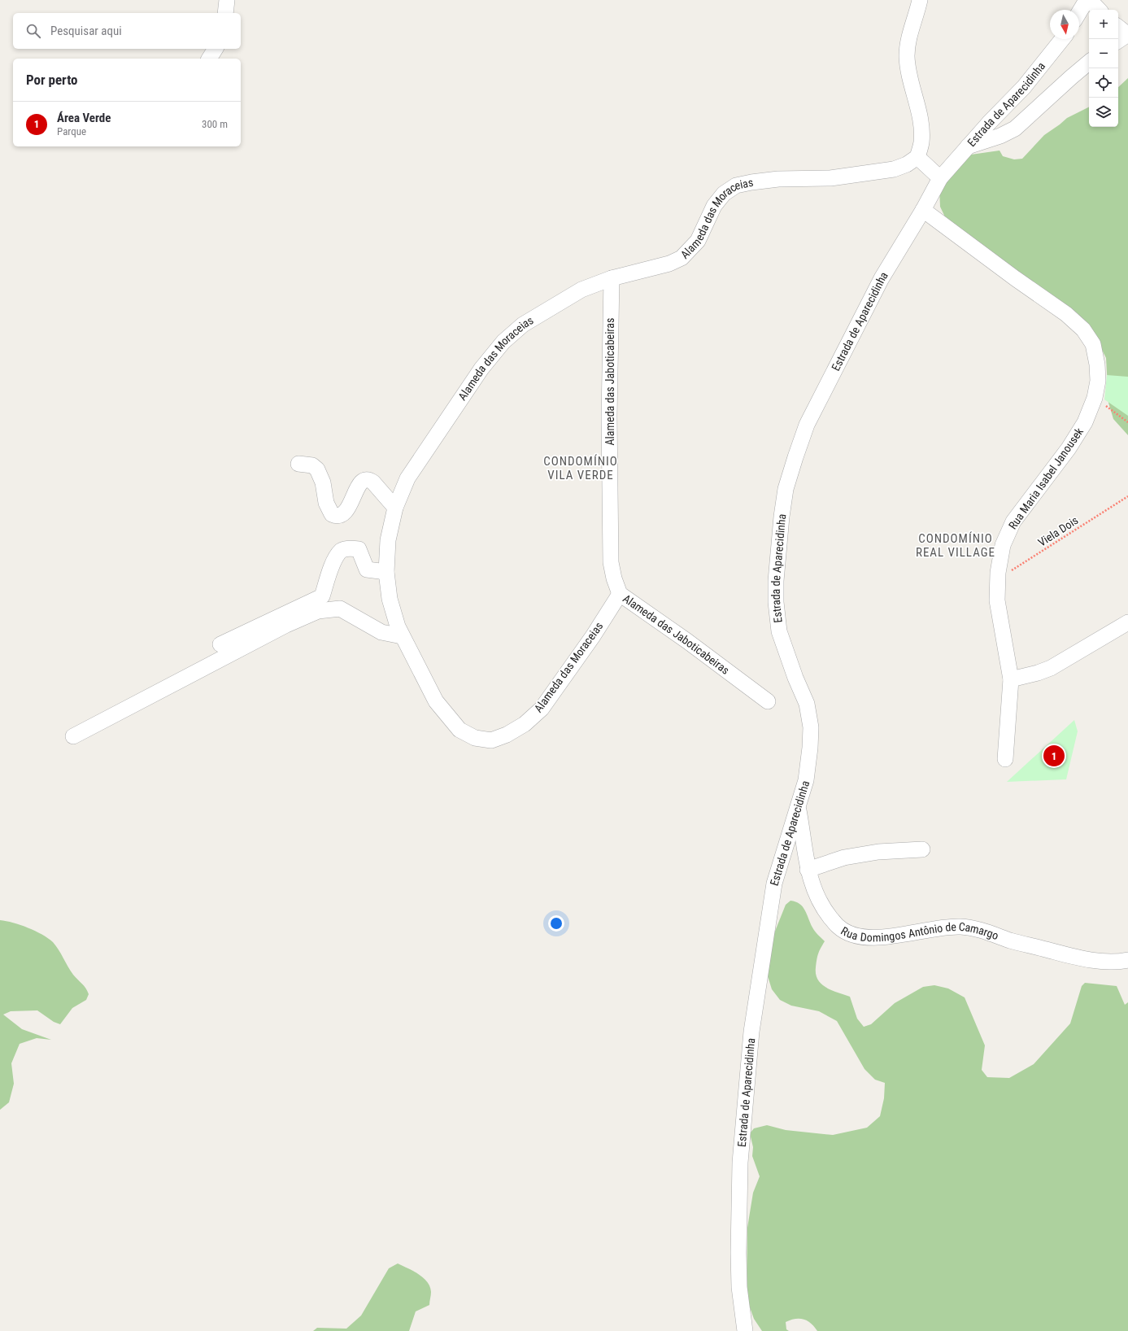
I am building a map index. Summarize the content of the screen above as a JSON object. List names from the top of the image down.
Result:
{
  "streets": {
    "street": [
      "Estrada de Aparecidinha",
      "Alameda das Moraceias",
      "Alameda das Jaboticabeiras",
      "Rua Maria Isabel Janousek",
      "Rua Domingos Antônio de Camargo"
    ],
    "path": ["Viela Dois"]
  },
  "crossings": [
    ["Estrada de Aparecidinha", "Rua Maria Isabel Janousek"],
    ["Estrada de Aparecidinha", "Rua Domingos Antônio de Camargo"],
    ["Alameda das Moraceias", "Alameda das Jaboticabeiras"],
    ["Rua Maria Isabel Janousek", "Viela Dois"]
  ],
  "districts": ["CONDOMÍNIO VILA VERDE", "CONDOMÍNIO REAL VILLAGE"],
  "north": "bottom",
  "page": {
    "map_buttons": ["+", "−"],
    "search": "Pesquisar aqui",
    "heading": "Por perto",
    "list": [
      {
        "mark": "1",
        "name": "Área Verde",
        "note": "Parque",
        "value": "300 m"
      }
    ],
    "pins": "1"
  }
}
